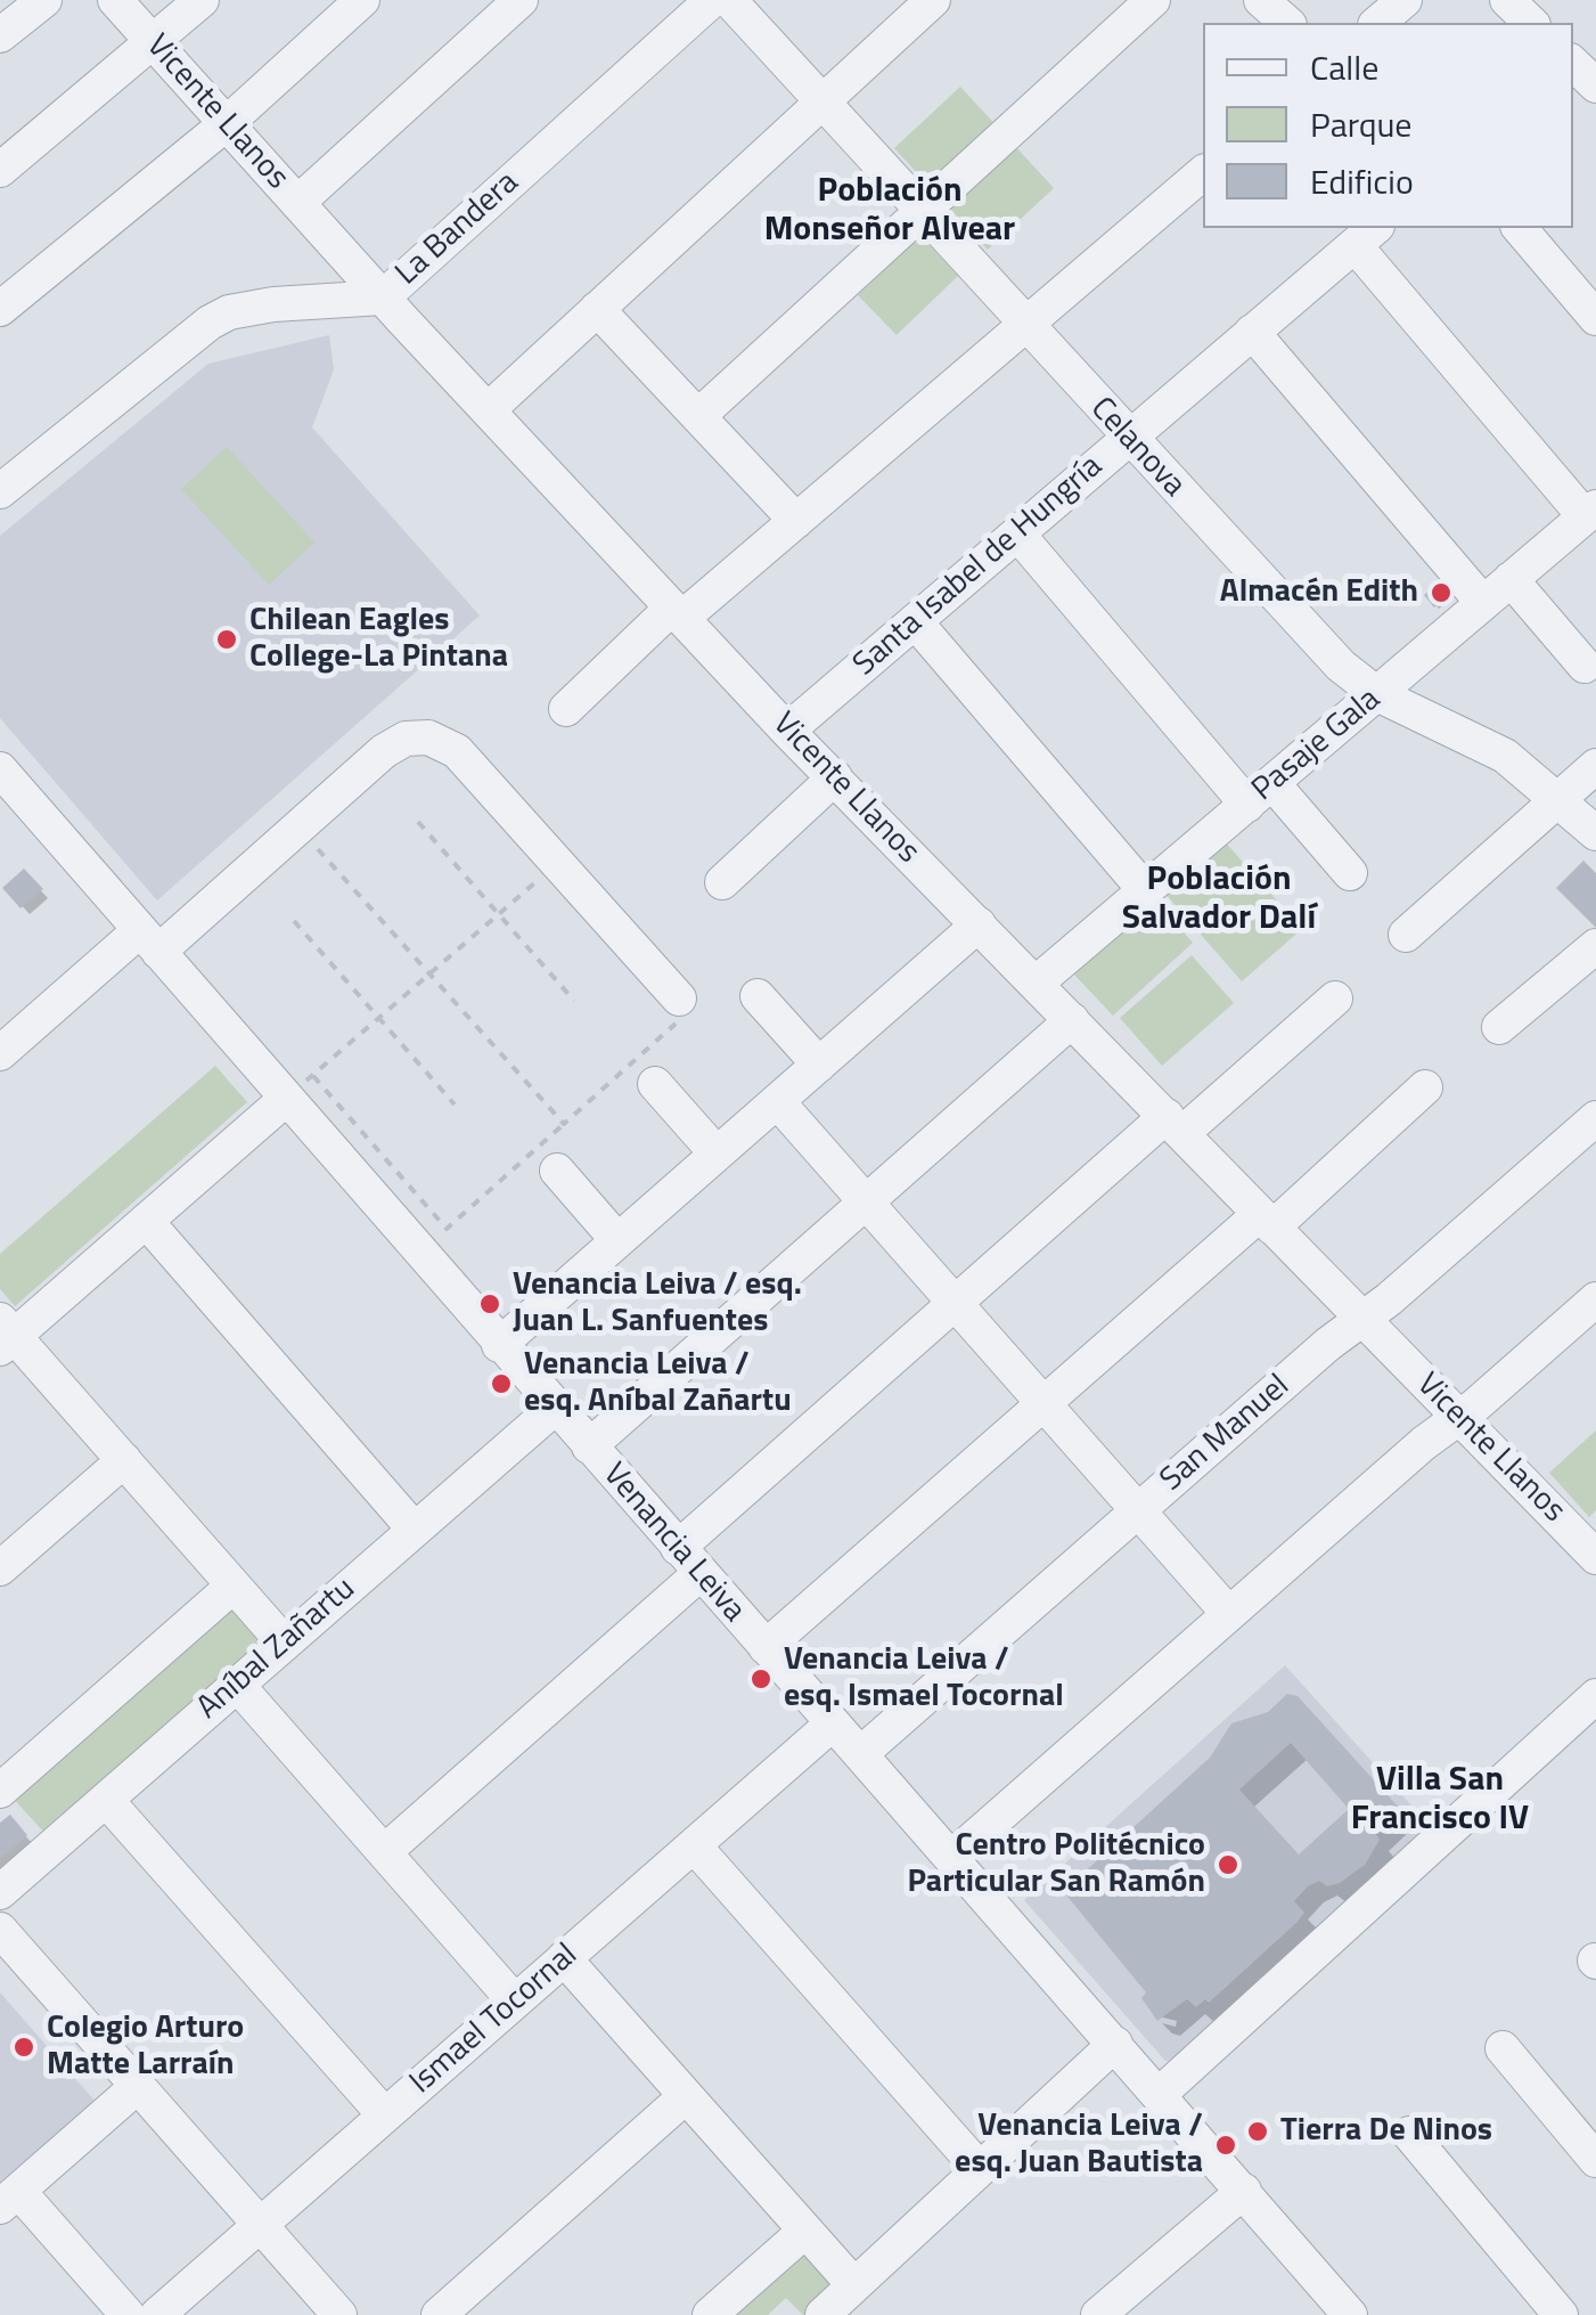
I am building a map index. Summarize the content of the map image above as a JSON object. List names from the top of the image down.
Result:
{
  "streets": {
    "street": [
      "Vicente Llanos",
      "La Bandera",
      "Celanova",
      "Santa Isabel de Hungría",
      "Pasaje Gala",
      "San Manuel",
      "Venancia Leiva",
      "Aníbal Zañartu",
      "Ismael Tocornal"
    ]
  },
  "crossings": [
    ["Vicente Llanos", "La Bandera"],
    ["Vicente Llanos", "Santa Isabel de Hungría"],
    ["Vicente Llanos", "Pasaje Gala"],
    ["Vicente Llanos", "San Manuel"],
    ["Celanova", "Santa Isabel de Hungría"],
    ["Celanova", "Pasaje Gala"],
    ["San Manuel", "Venancia Leiva"],
    ["Venancia Leiva", "Aníbal Zañartu"],
    ["Venancia Leiva", "Ismael Tocornal"]
  ],
  "districts": ["Población Monseñor Alvear", "Población Salvador Dalí", "Villa San Francisco IV"],
  "places": [
    "Almacén Edith",
    "Chilean Eagles College-La Pintana",
    "Venancia Leiva / esq. Juan L. Sanfuentes",
    "Venancia Leiva / esq. Aníbal Zañartu",
    "Venancia Leiva / esq. Ismael Tocornal",
    "Centro Politécnico Particular San Ramón",
    "Colegio Arturo Matte Larraín",
    "Tierra De Ninos",
    "Venancia Leiva / esq. Juan Bautista"
  ],
  "legend": ["Calle", "Parque", "Edificio"]
}
